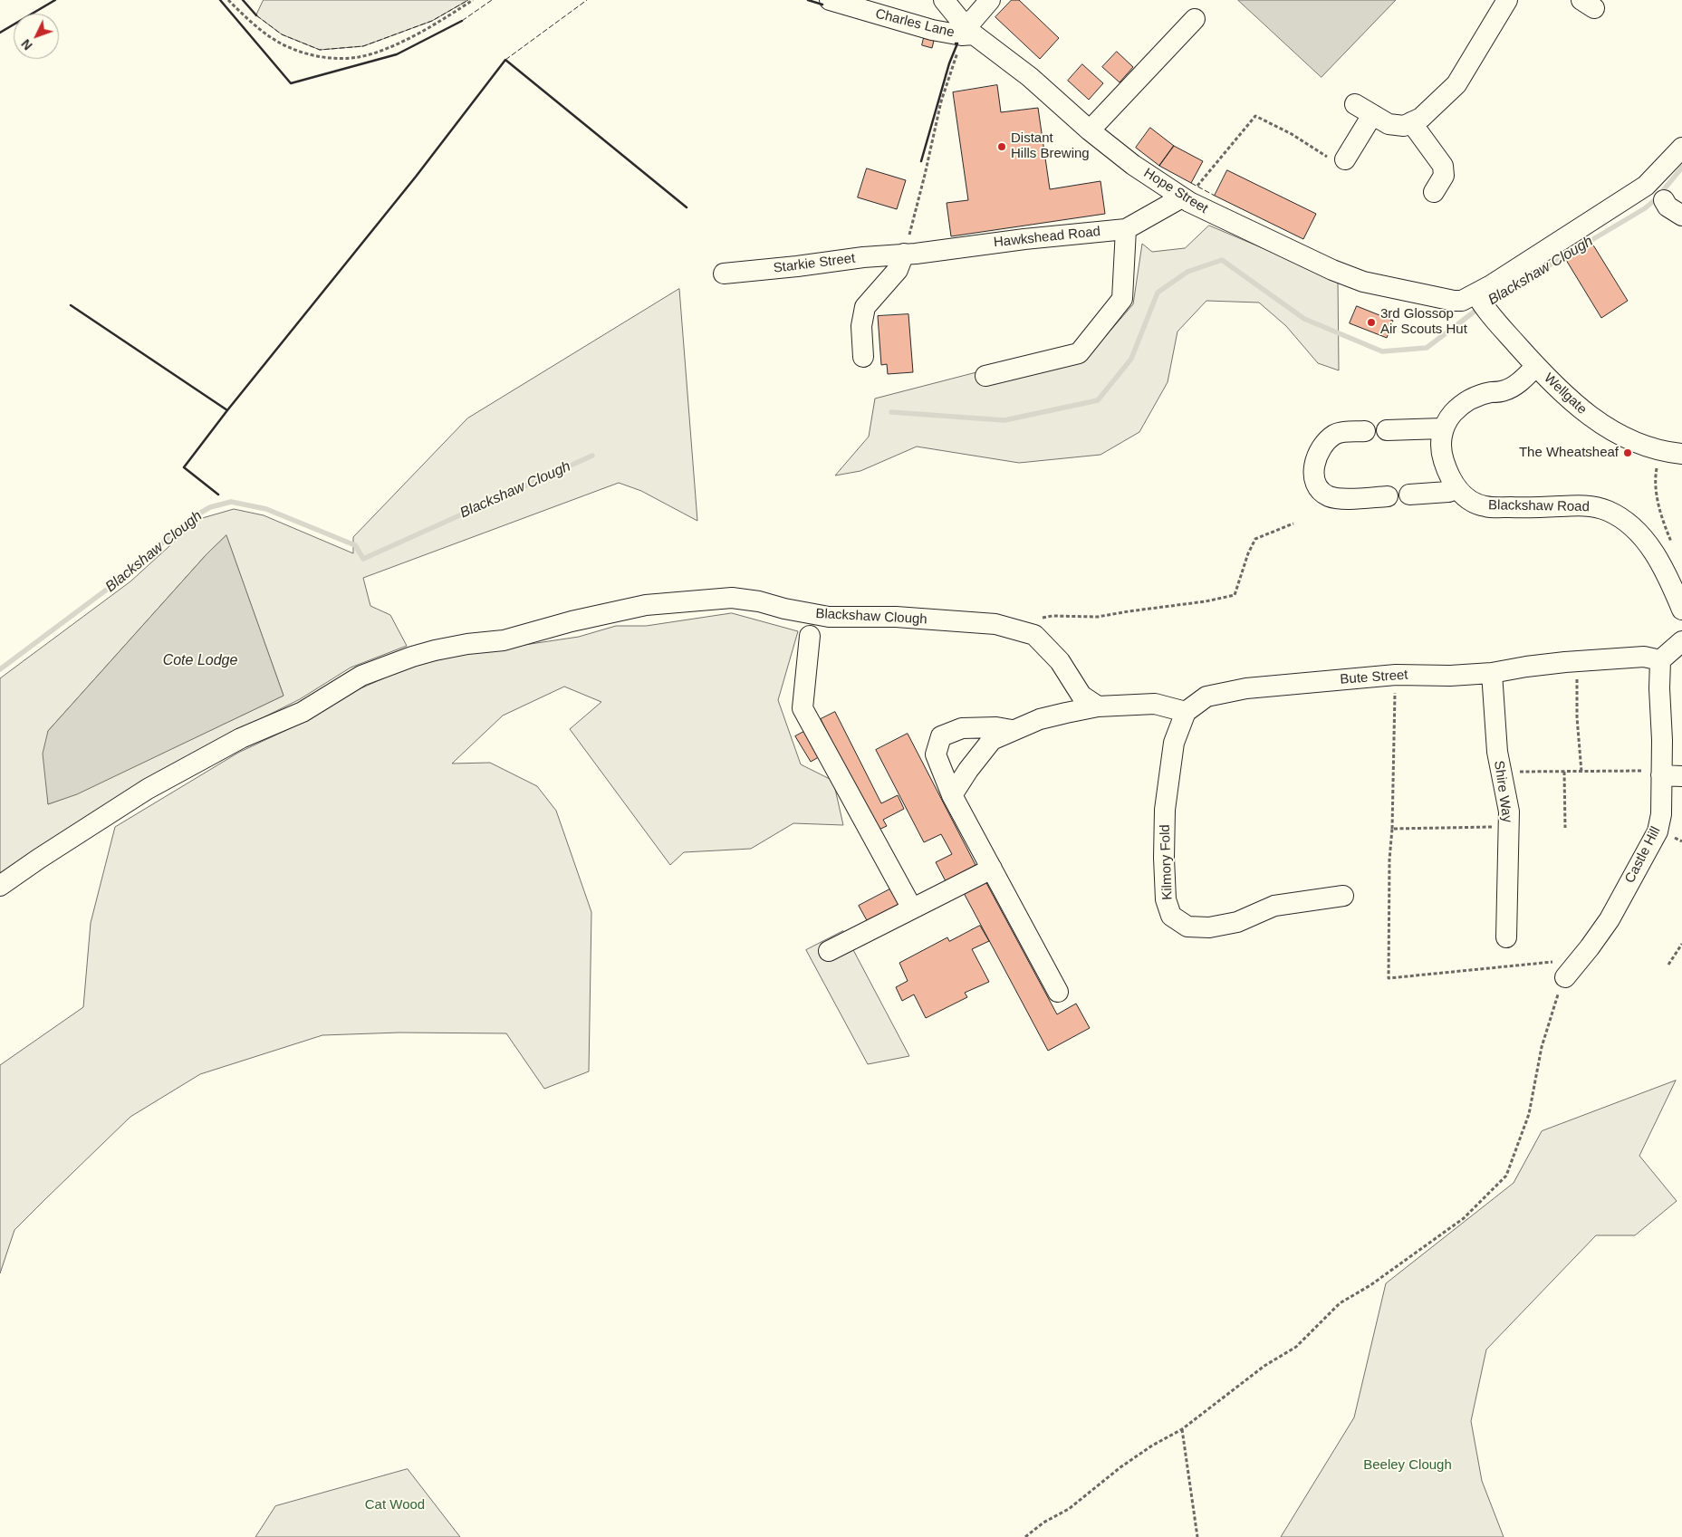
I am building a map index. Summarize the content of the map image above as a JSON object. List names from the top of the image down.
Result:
{
  "streets": {
    "street": [
      "Charles Lane",
      "Hope Street",
      "Hawkshead Road",
      "Starkie Street",
      "Wellgate",
      "Blackshaw Road",
      "Blackshaw Clough",
      "Bute Street",
      "Shire Way",
      "Castle Hill",
      "Kilmory Fold"
    ]
  },
  "crossings": [
    ["Charles Lane", "Hope Street"],
    ["Hope Street", "Hawkshead Road"],
    ["Hope Street", "Wellgate"],
    ["Hawkshead Road", "Starkie Street"],
    ["Bute Street", "Shire Way"],
    ["Bute Street", "Castle Hill"],
    ["Bute Street", "Kilmory Fold"]
  ],
  "water": ["Blackshaw Clough", "Cote Lodge"],
  "parks": ["Beeley Clough", "Cat Wood"],
  "places": ["Distant Hills Brewing", "3rd Glossop Air Scouts Hut", "The Wheatsheaf"],
  "north": "bottom left"
}
